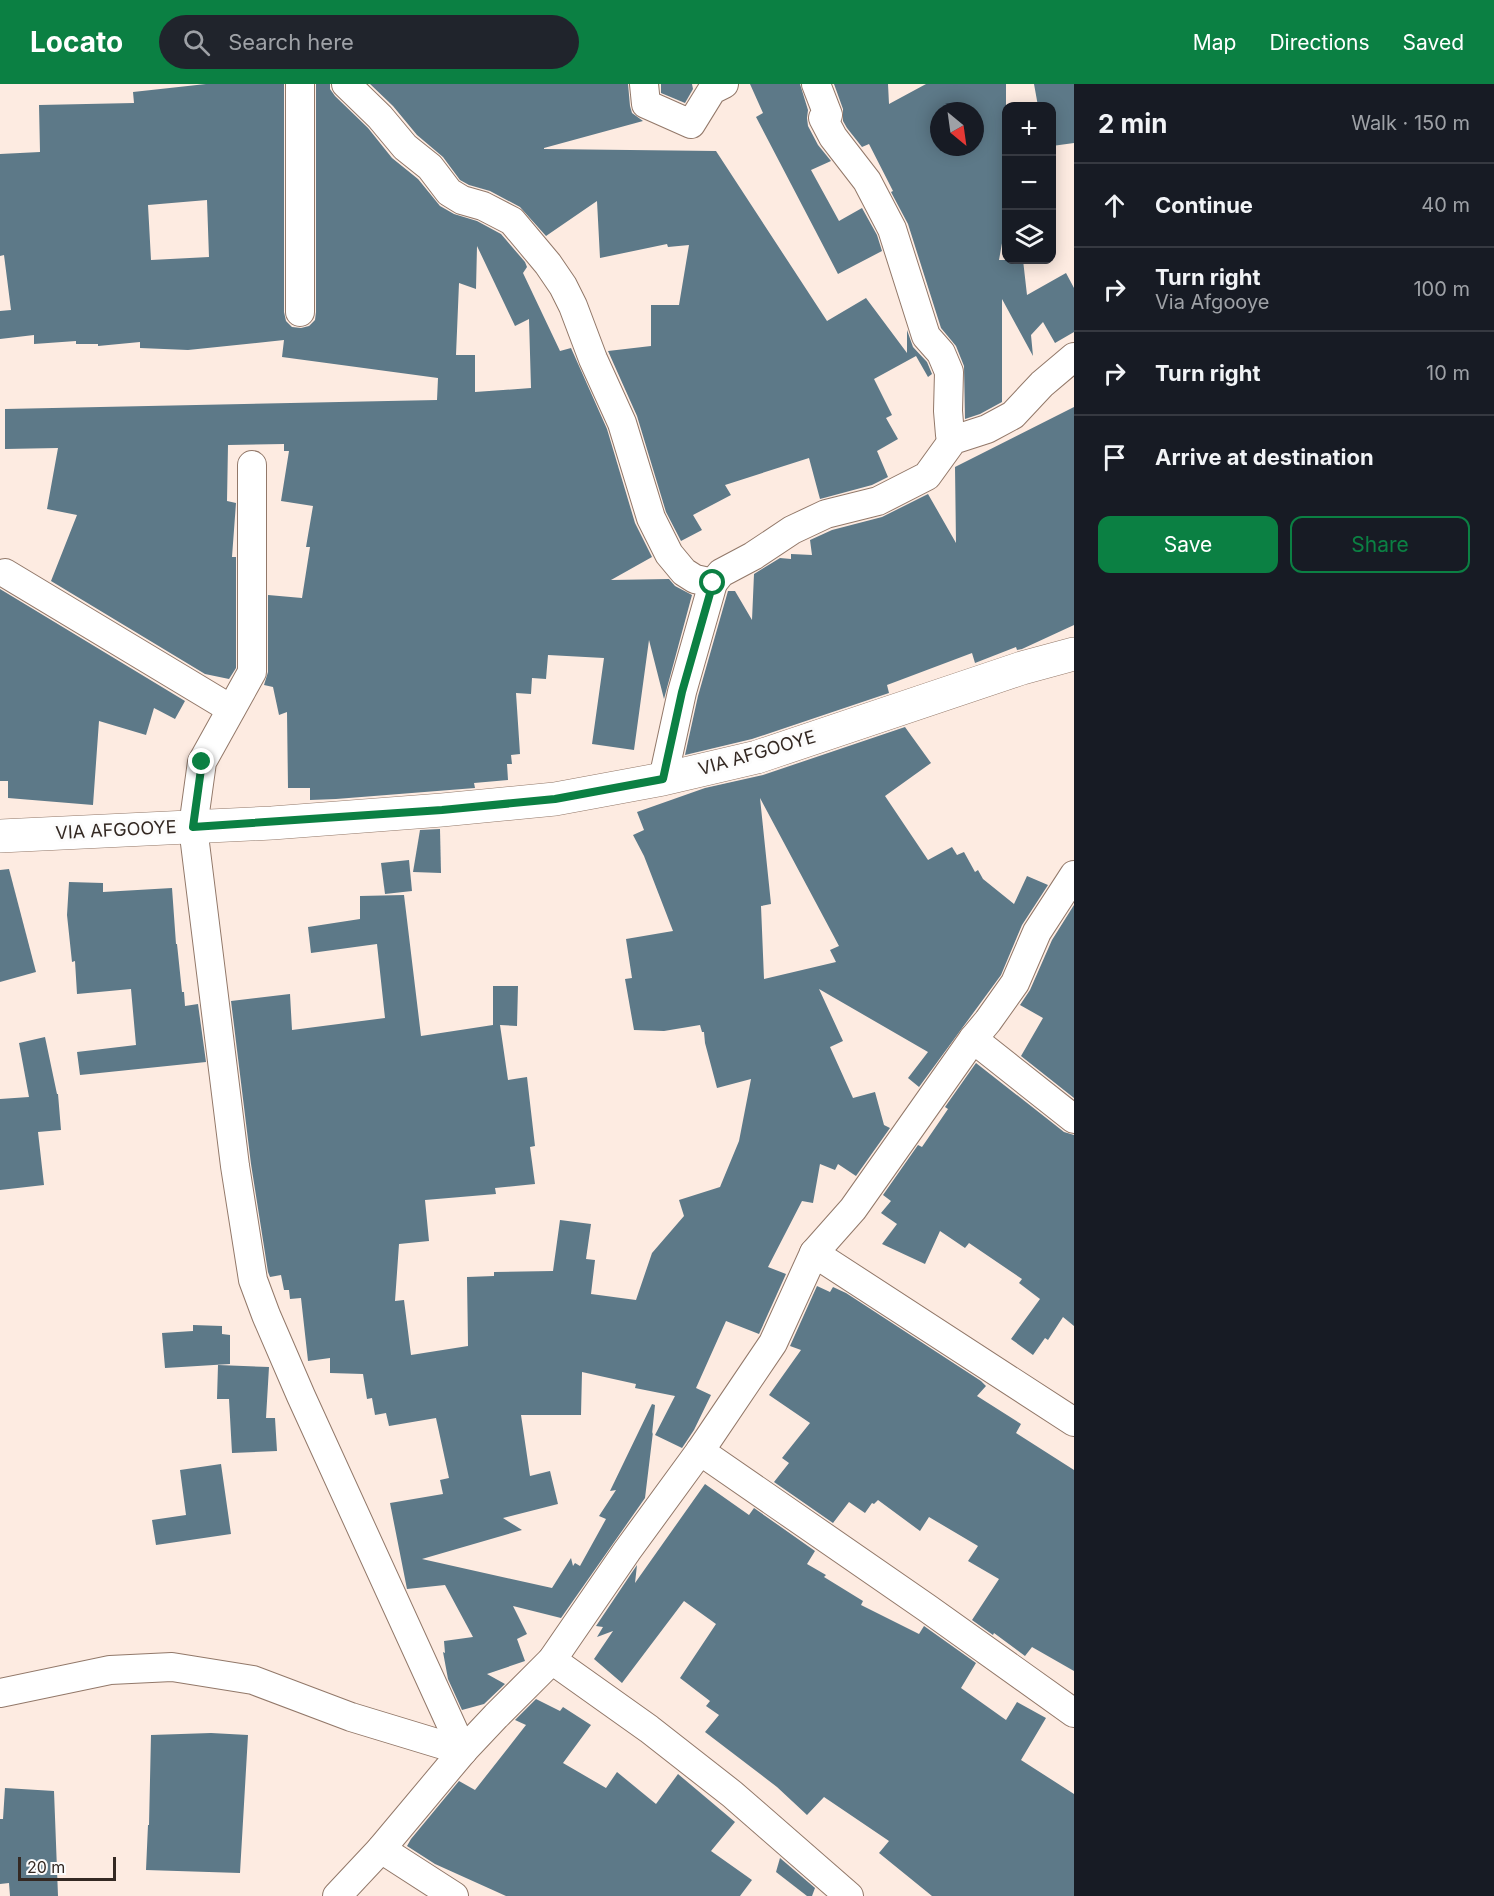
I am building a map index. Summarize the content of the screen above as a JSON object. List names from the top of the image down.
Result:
{
  "streets": {
    "main road": ["VIA AFGOOYE"]
  },
  "scale_bar": "20 m",
  "north": "bottom right",
  "page": {
    "header": "Locato",
    "search": "Search here",
    "nav": ["Map", "Directions", "Saved"],
    "heading": ["2 min", "Walk · 150 m"],
    "map_buttons": ["+", "−"],
    "list": [
      ["Continue", "40 m"],
      ["Turn right", "Via Afgooye", "100 m"],
      ["Turn right", "10 m"],
      "Arrive at destination"
    ],
    "buttons": ["Save", "Share"],
    "scale": "20 m"
  }
}
